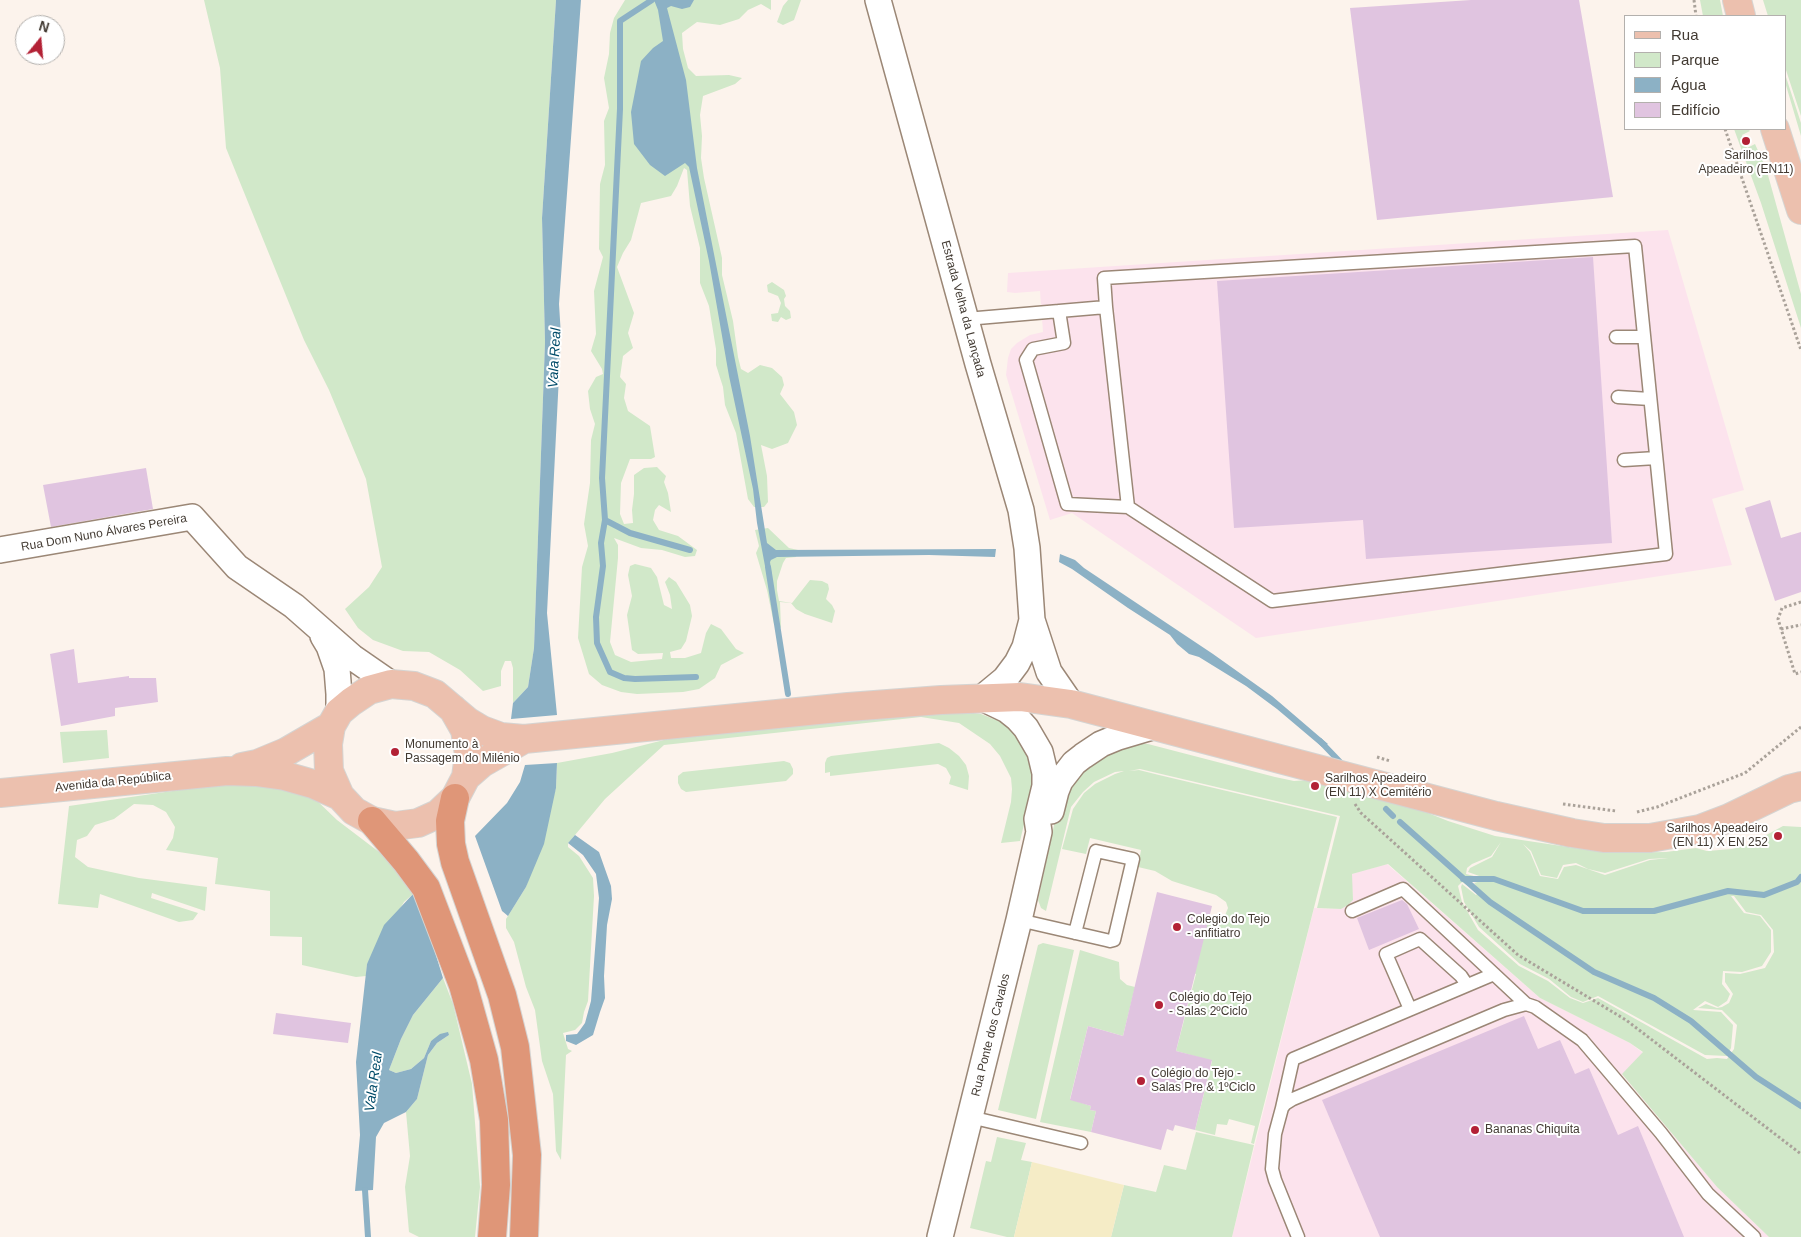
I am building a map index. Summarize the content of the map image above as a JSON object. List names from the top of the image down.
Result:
{
  "streets": {
    "main road": ["Avenida da República"],
    "street": ["Estrada Velha da Lançada", "Rua Dom Nuno Álvares Pereira", "Rua Ponte dos Cavalos"]
  },
  "crossings": [
    ["Rua Dom Nuno Álvares Pereira", "Avenida da República"]
  ],
  "water": ["Vala Real"],
  "places": [
    "Sarilhos Apeadeiro (EN11)",
    "Monumento à Passagem do Milénio",
    "Sarilhos Apeadeiro (EN 11) X Cemitério",
    "Sarilhos Apeadeiro (EN 11) X EN 252",
    "Colegio do Tejo - anfitiatro",
    "Colégio do Tejo - Salas 2ºCiclo",
    "Colégio do Tejo - Salas Pre & 1ºCiclo",
    "Bananas Chiquita"
  ],
  "legend": [
    "Rua",
    "Parque",
    "Água",
    "Edifício"
  ],
  "north": "top"
}
